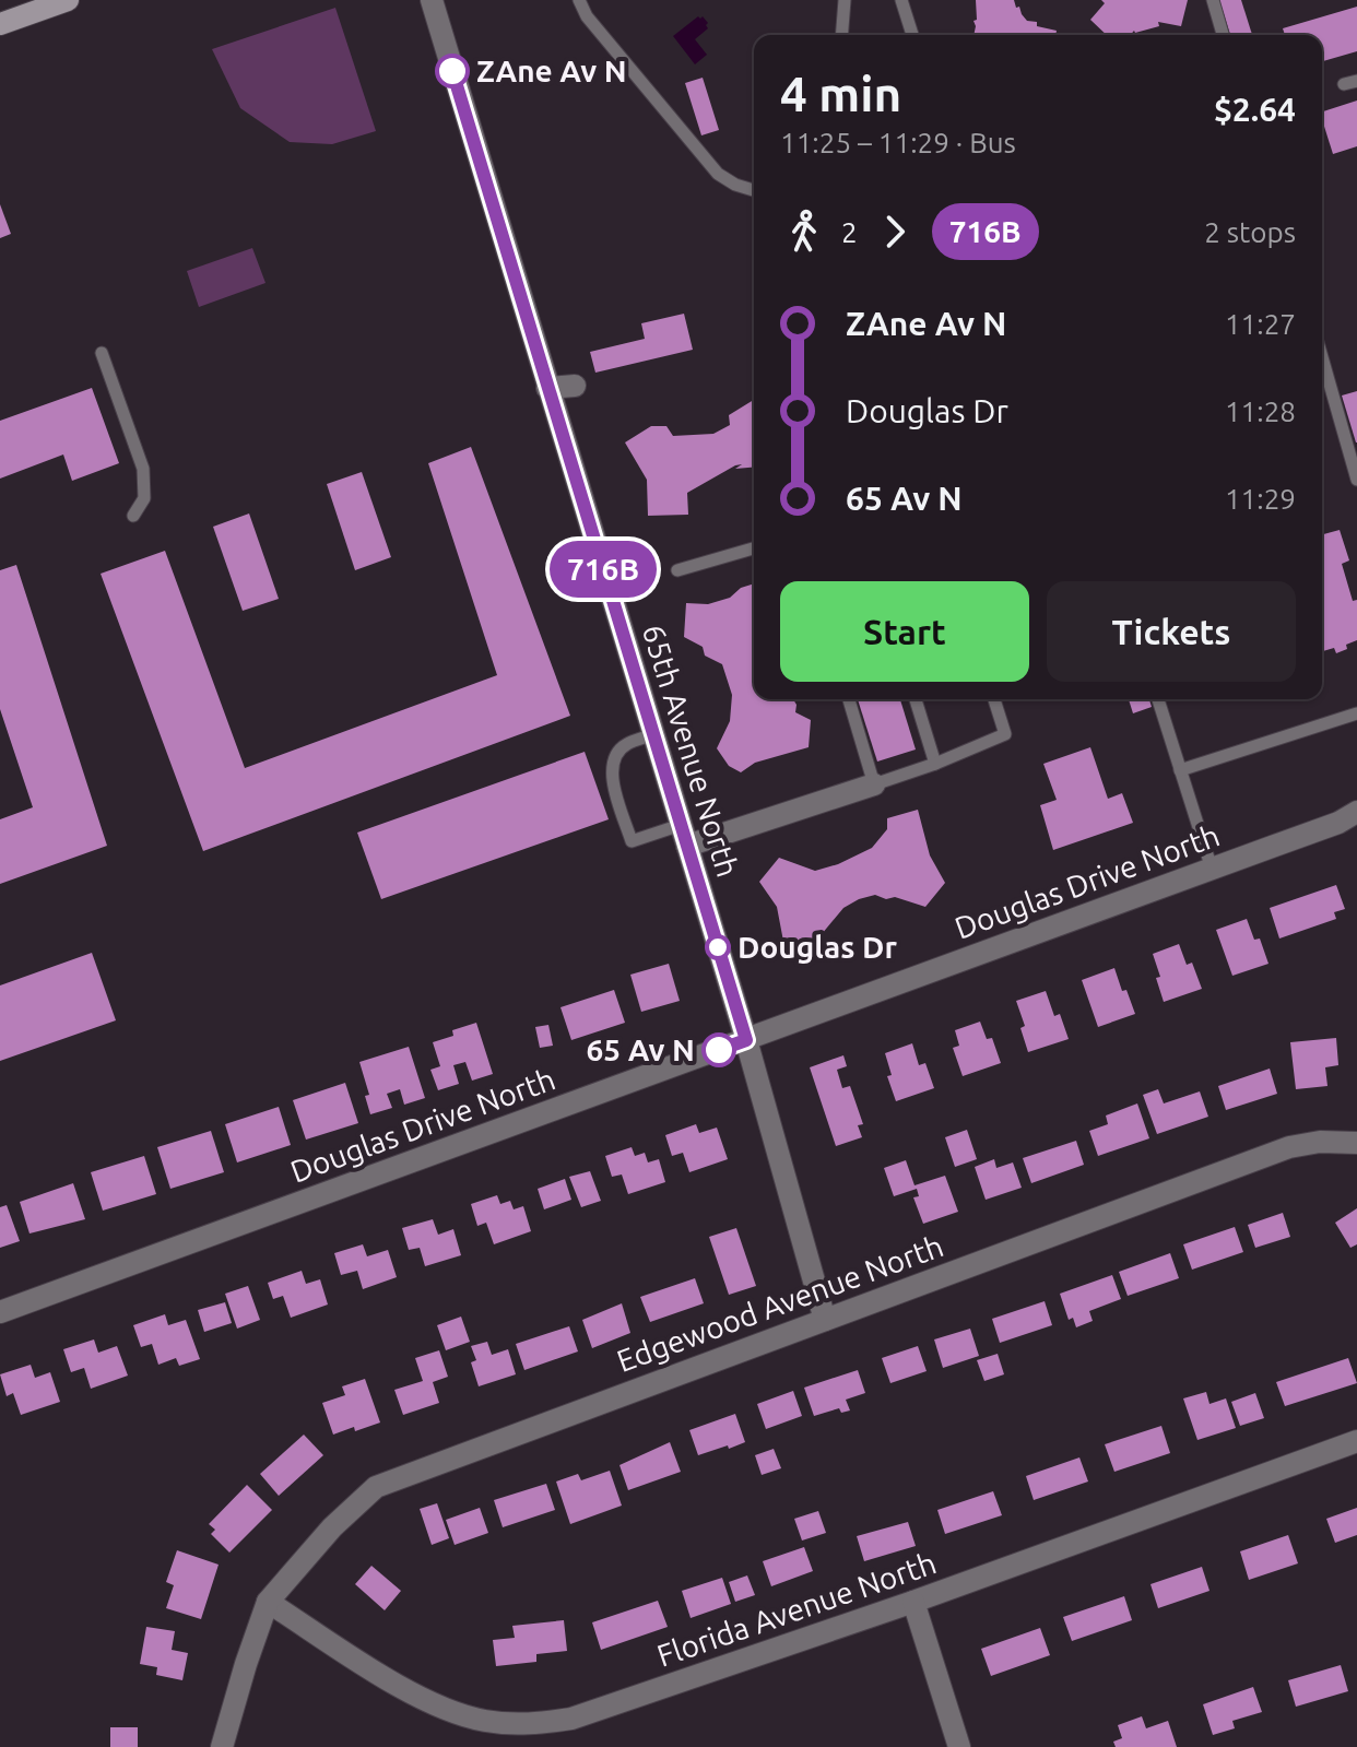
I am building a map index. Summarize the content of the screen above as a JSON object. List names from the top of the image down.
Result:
{
  "streets": {
    "street": [
      "65th Avenue North",
      "Douglas Drive North",
      "Edgewood Avenue North",
      "Florida Avenue North"
    ]
  },
  "crossings": [
    ["65th Avenue North", "Douglas Drive North"],
    ["65th Avenue North", "Edgewood Avenue North"],
    ["Edgewood Avenue North", "Florida Avenue North"]
  ],
  "places": ["ZAne Av N", "Douglas Dr", "65 Av N"],
  "lines": ["bus line 716B"],
  "page": {
    "on_map": "716B",
    "heading": ["4 min", "11:25 – 11:29 · Bus", "$2.64"],
    "legs": ["2", "716B", "2 stops"],
    "list": [
      {
        "name": "ZAne Av N",
        "value": "11:27"
      },
      {
        "name": "Douglas Dr",
        "value": "11:28"
      },
      {
        "name": "65 Av N",
        "value": "11:29"
      }
    ],
    "buttons": ["Start", "Tickets"]
  }
}
